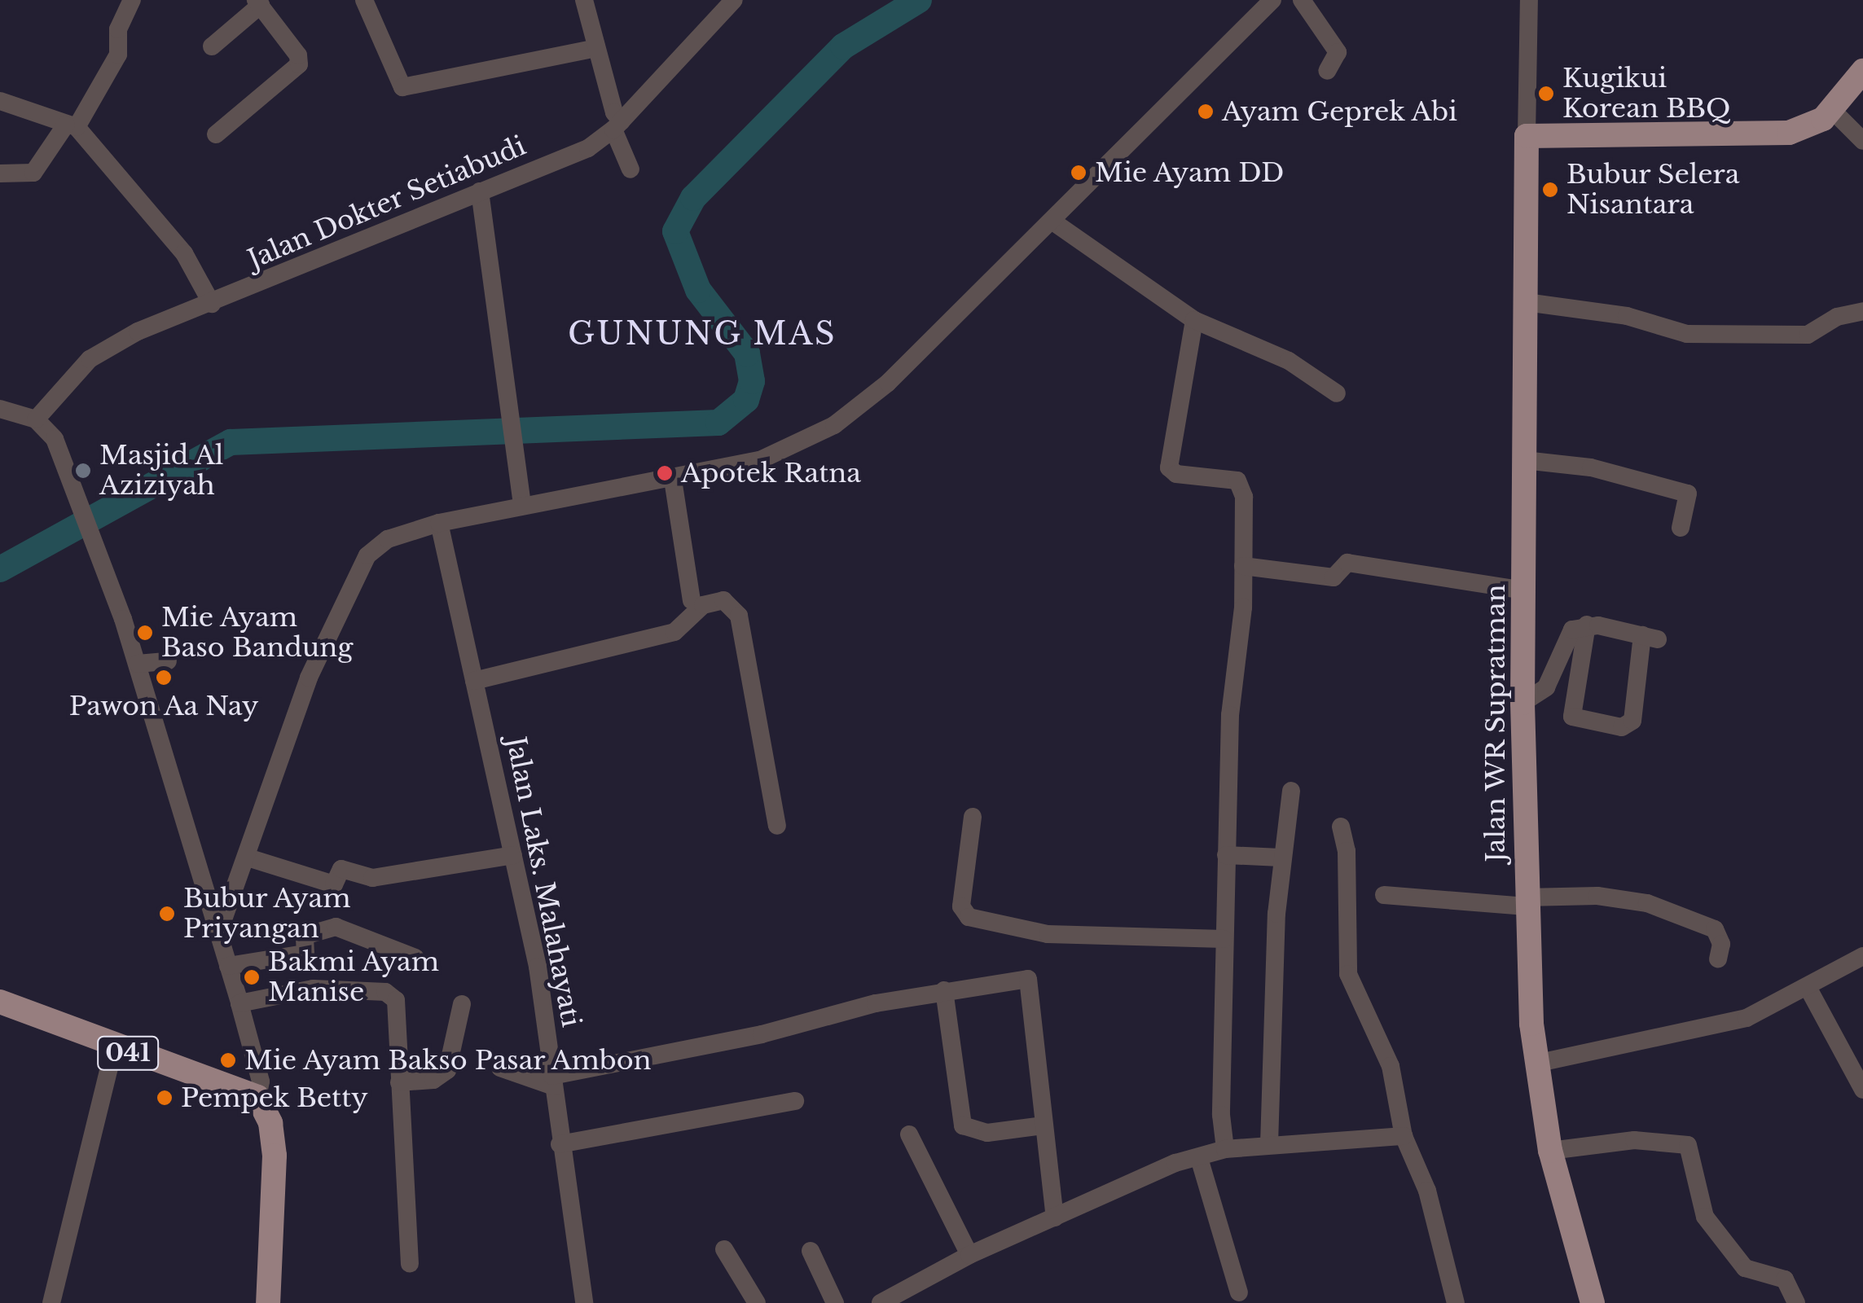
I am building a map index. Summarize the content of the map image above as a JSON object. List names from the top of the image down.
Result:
{
  "streets": {
    "main road": ["Jalan WR Supratman", "041"],
    "street": ["Jalan Dokter Setiabudi", "Jalan Laks. Malahayati"]
  },
  "districts": ["GUNUNG MAS"],
  "places": [
    "Kugikui Korean BBQ",
    "Ayam Geprek Abi",
    "Mie Ayam DD",
    "Bubur Selera Nisantara",
    "Masjid Al Aziziyah",
    "Apotek Ratna",
    "Mie Ayam Baso Bandung",
    "Pawon Aa Nay",
    "Bubur Ayam Priyangan",
    "Bakmi Ayam Manise",
    "Mie Ayam Bakso Pasar Ambon",
    "Pempek Betty"
  ]
}
